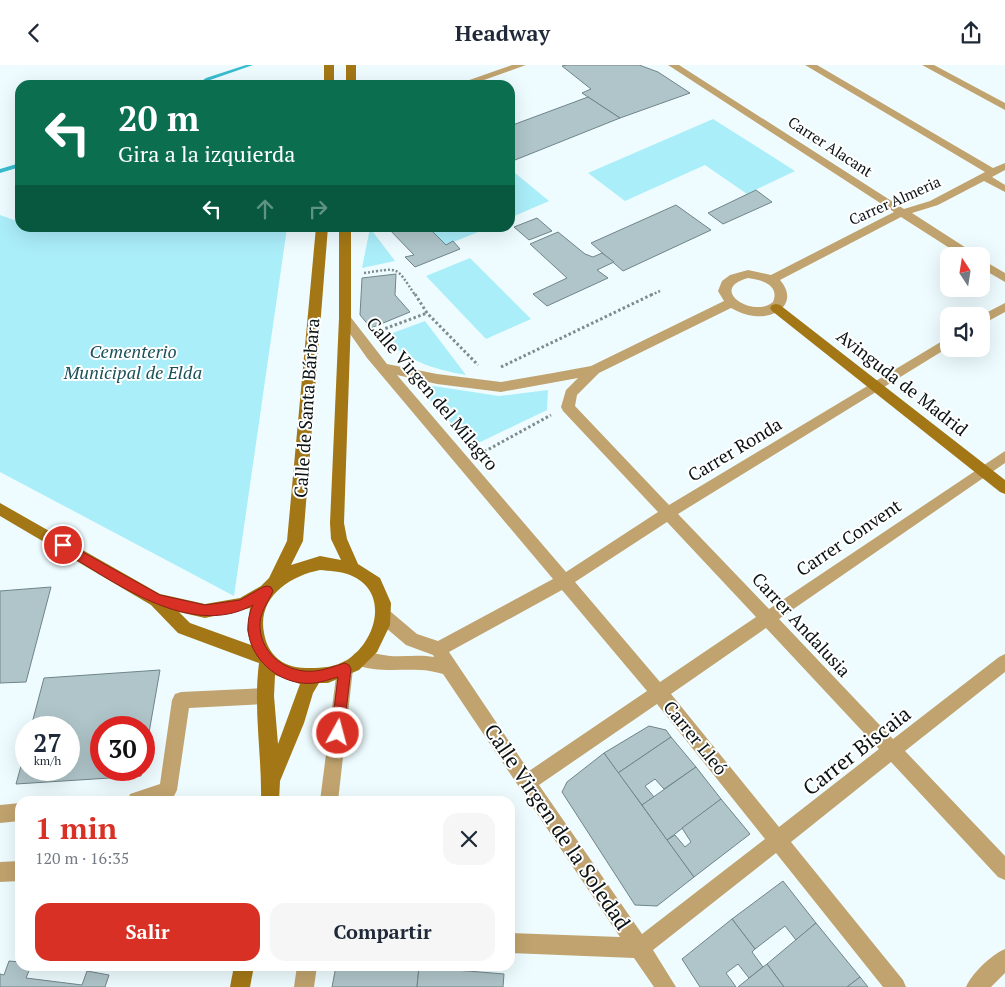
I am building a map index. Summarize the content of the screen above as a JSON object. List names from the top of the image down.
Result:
{
  "streets": {
    "street": [
      "Carrer Alacant",
      "Carrer Almeria",
      "Avinguda de Madrid",
      "Calle Virgen del Milagro",
      "Calle de Santa Bárbara",
      "Carrer Ronda",
      "Carrer Convent",
      "Carrer Andalusia",
      "Carrer Lleó",
      "Carrer Biscaia",
      "Calle Virgen de la Soledad"
    ]
  },
  "crossings": [
    ["Carrer Alacant", "Carrer Almeria"],
    ["Carrer Almeria", "Avinguda de Madrid"],
    ["Avinguda de Madrid", "Carrer Ronda"],
    ["Avinguda de Madrid", "Carrer Convent"],
    ["Calle Virgen del Milagro", "Calle de Santa Bárbara"],
    ["Calle Virgen del Milagro", "Carrer Lleó"],
    ["Carrer Ronda", "Carrer Andalusia"],
    ["Carrer Ronda", "Carrer Lleó"],
    ["Carrer Ronda", "Calle Virgen de la Soledad"],
    ["Carrer Convent", "Carrer Andalusia"],
    ["Carrer Convent", "Carrer Lleó"],
    ["Carrer Convent", "Calle Virgen de la Soledad"],
    ["Carrer Andalusia", "Carrer Biscaia"],
    ["Carrer Lleó", "Carrer Biscaia"],
    ["Carrer Biscaia", "Calle Virgen de la Soledad"]
  ],
  "parks": ["Cementerio Municipal de Elda"],
  "north": "top",
  "page": {
    "header": "Headway",
    "turn": ["20 m", "Gira a la izquierda"],
    "speed": "27 km/h",
    "limit": "30",
    "heading": ["1 min", "120 m · 16:35"],
    "buttons": ["Salir", "Compartir"]
  }
}
